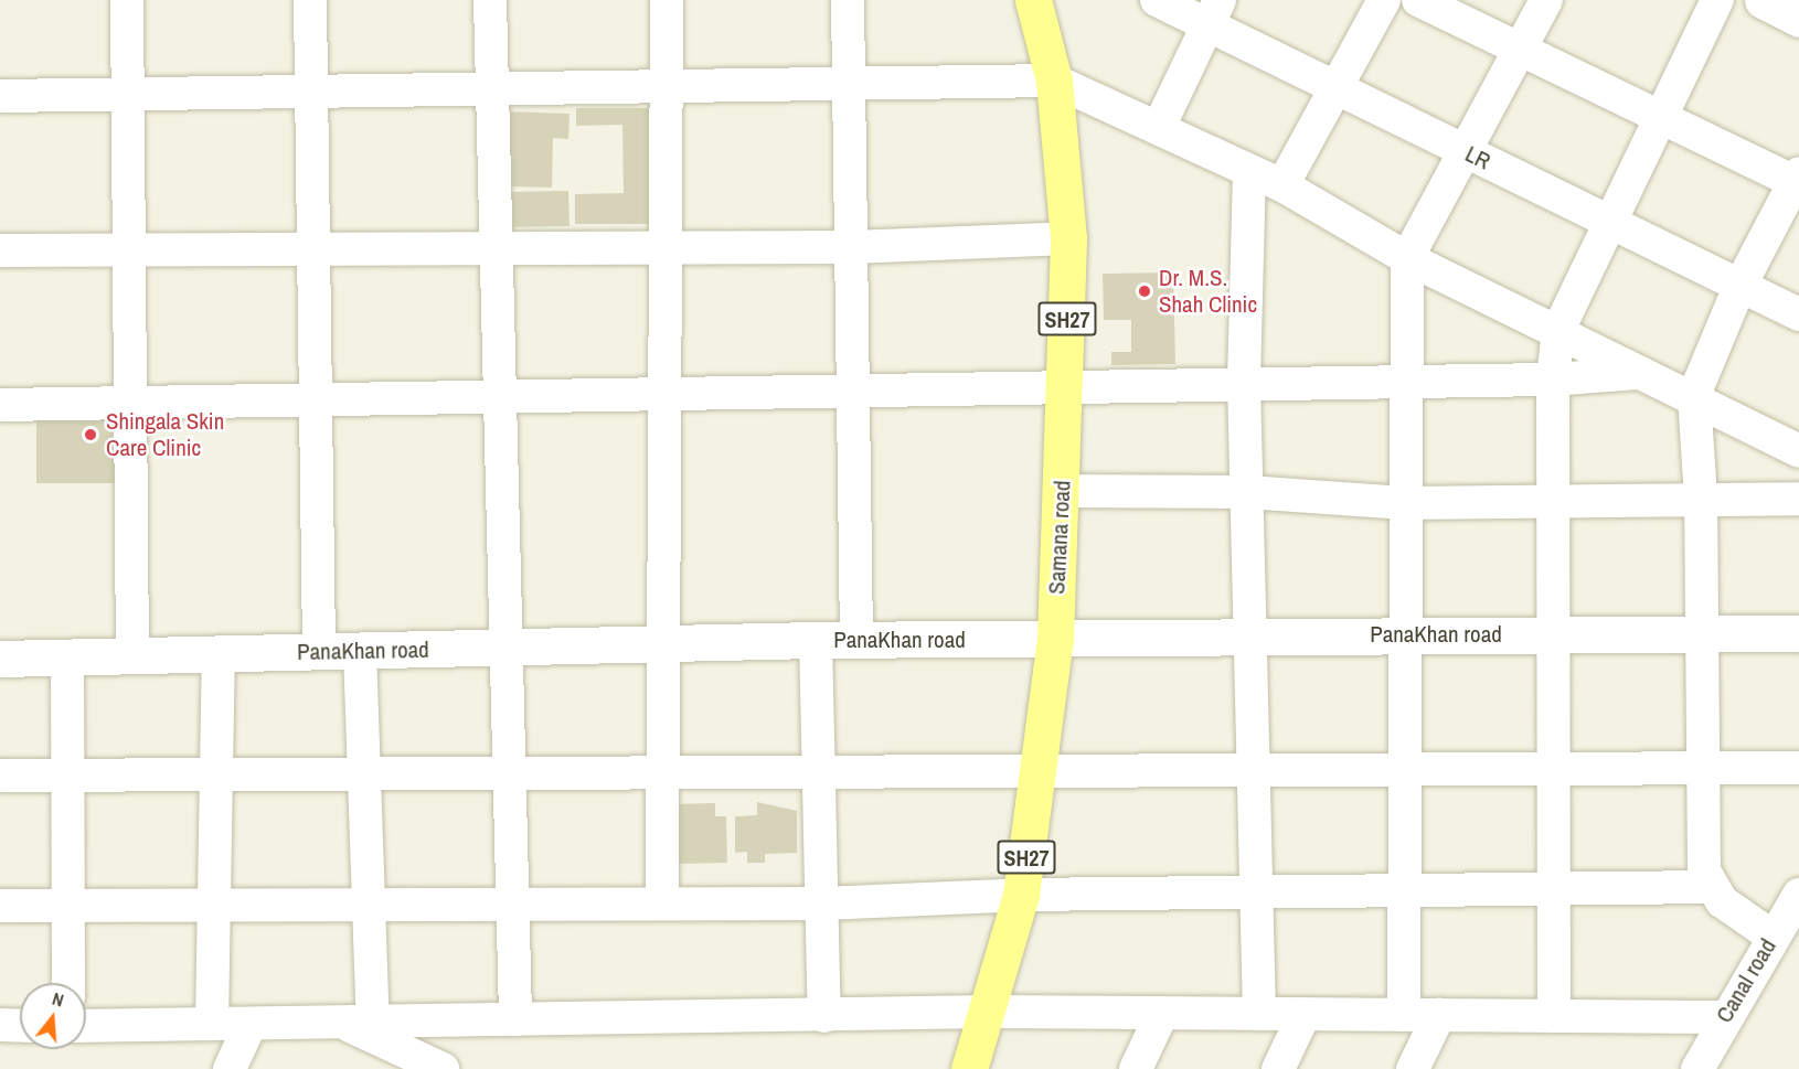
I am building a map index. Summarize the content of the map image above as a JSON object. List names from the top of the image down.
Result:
{
  "streets": {
    "main road": ["SH27", "Samana road"],
    "street": ["LR", "PanaKhan road", "Canal road"]
  },
  "crossings": [
    ["Samana road", "PanaKhan road"]
  ],
  "places": ["Dr. M.S. Shah Clinic", "Shingala Skin Care Clinic"],
  "north": "top"
}
